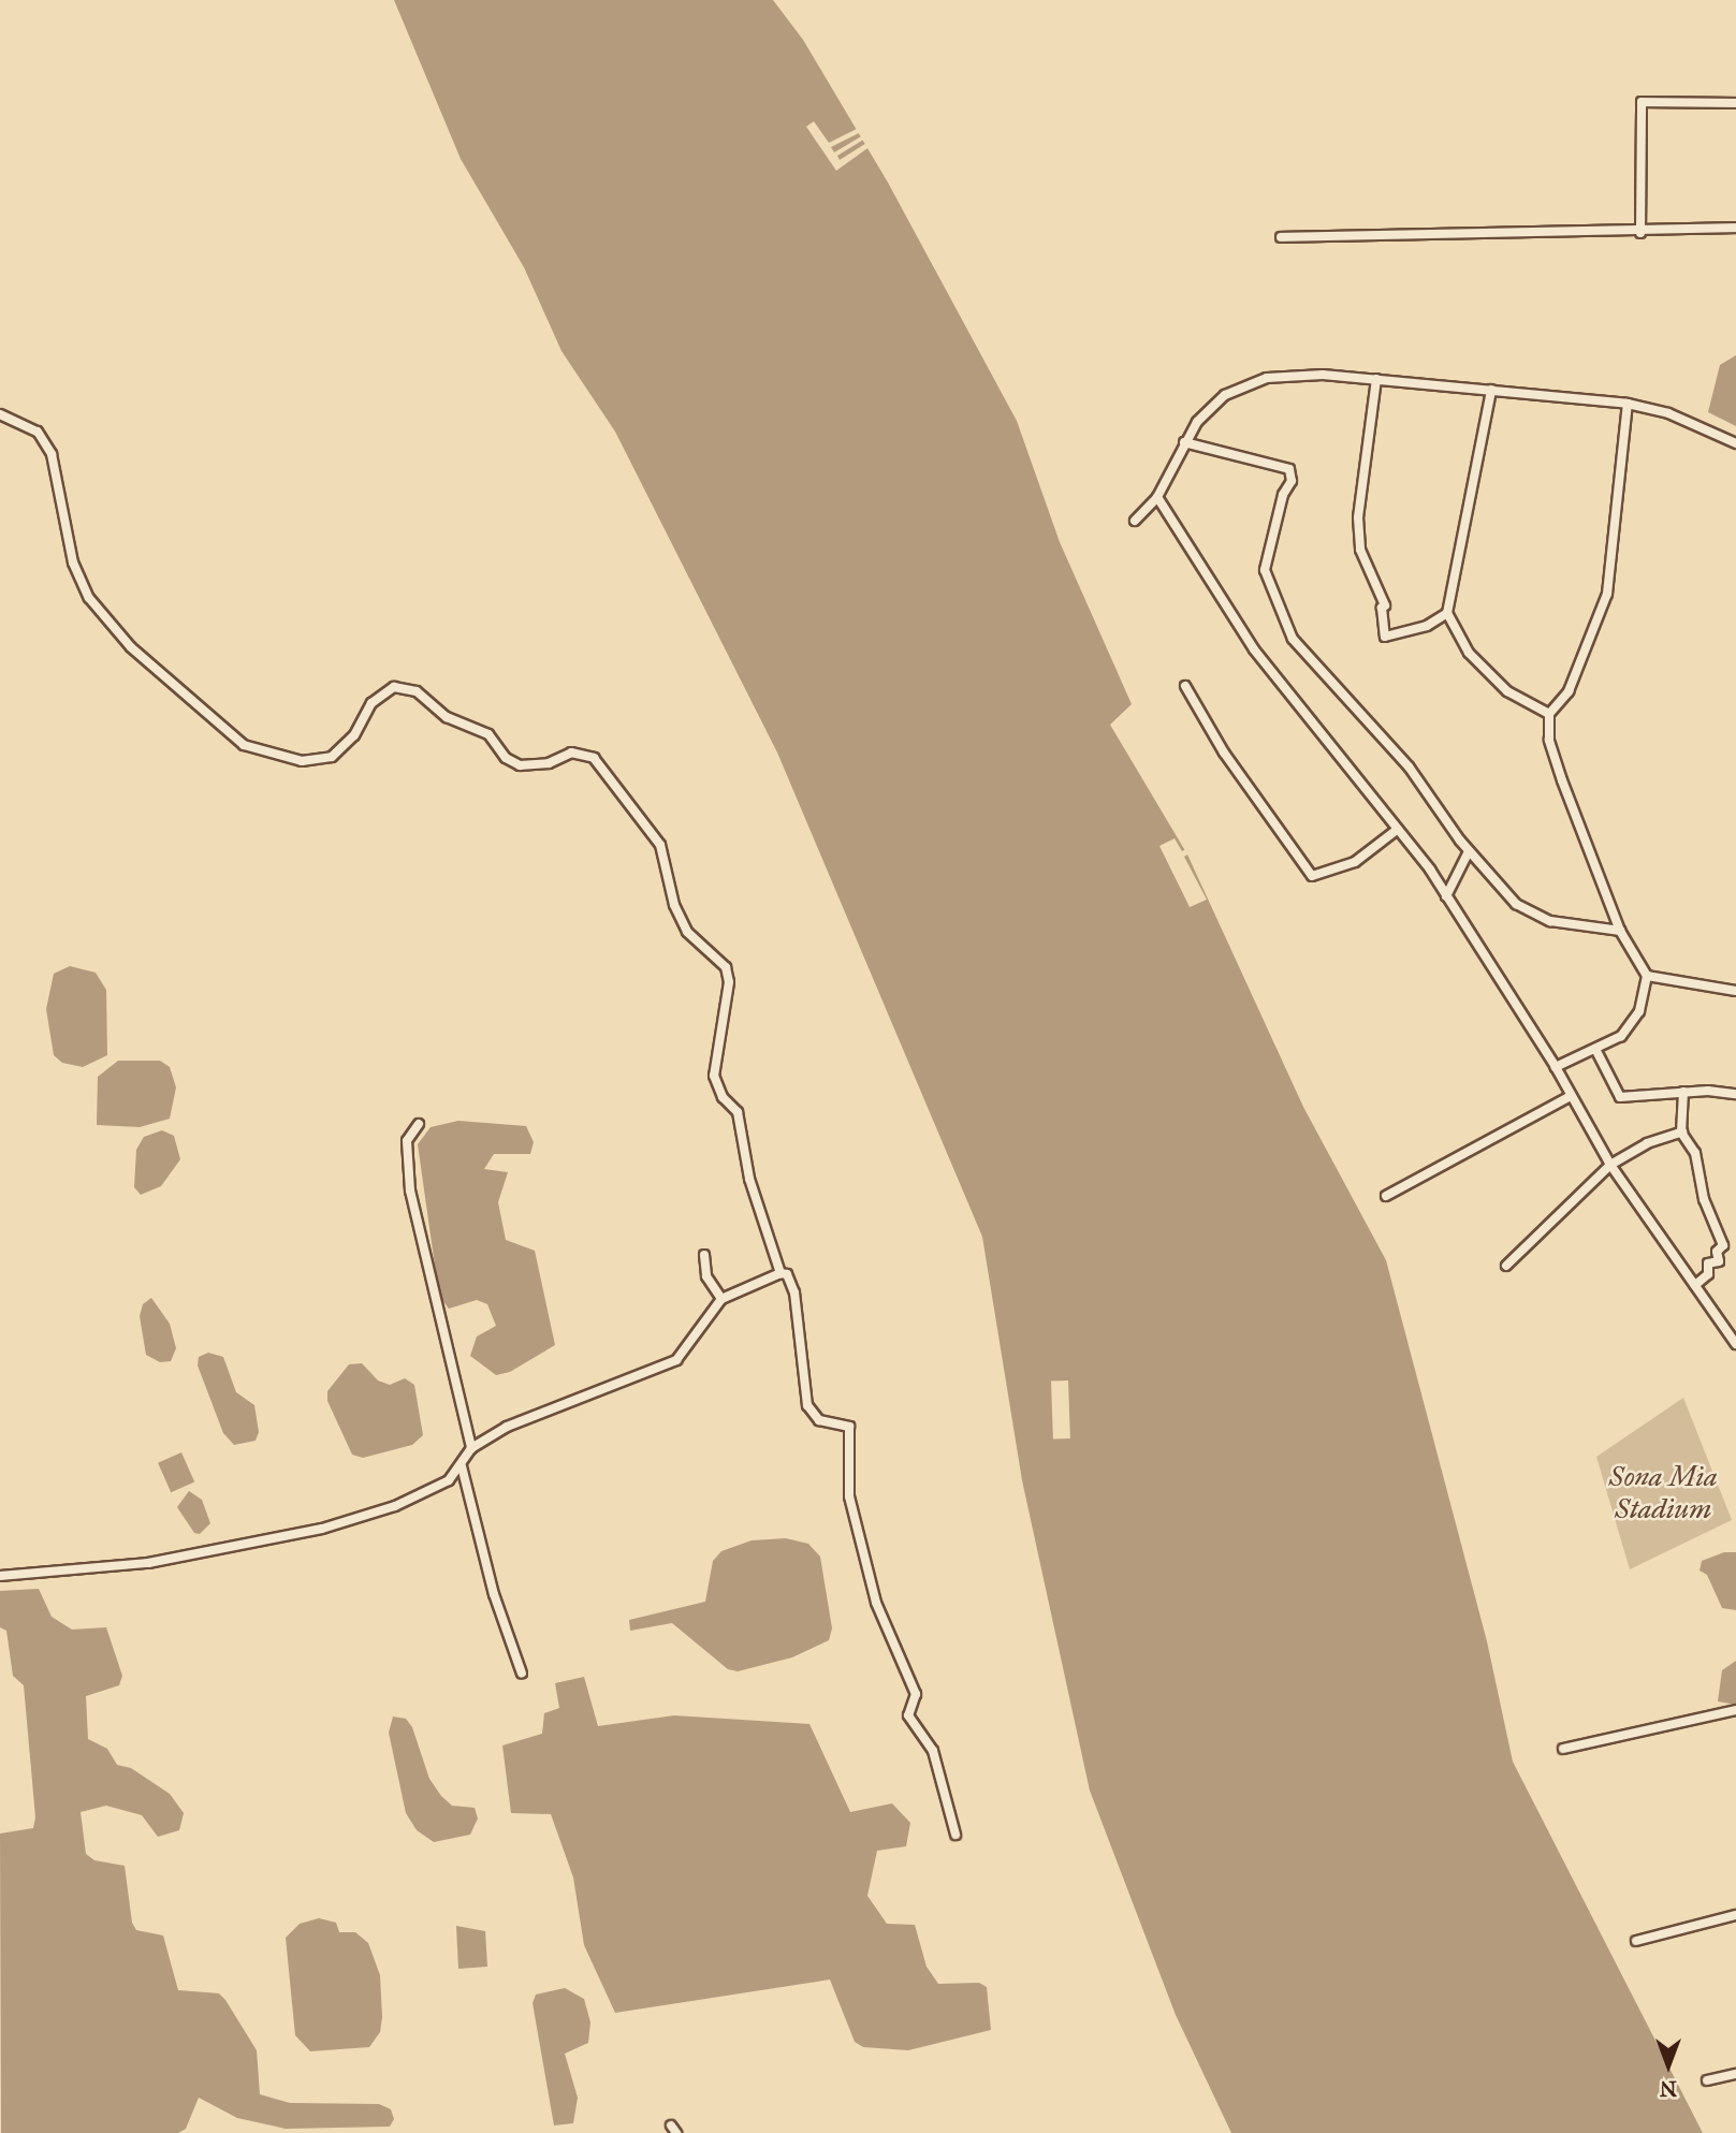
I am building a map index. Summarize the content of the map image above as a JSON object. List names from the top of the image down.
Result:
{
  "parks": ["Sona Mia Stadium"],
  "north": "bottom"
}
